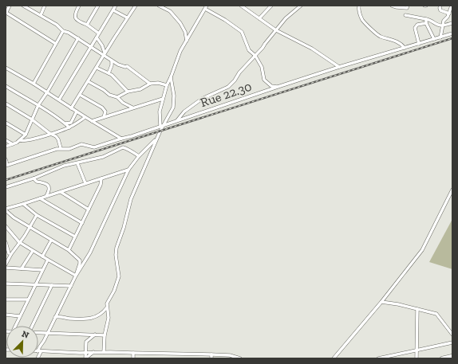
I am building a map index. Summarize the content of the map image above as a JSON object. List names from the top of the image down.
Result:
{
  "streets": {
    "street": ["Rue 22.30"]
  },
  "north": "top right"
}
